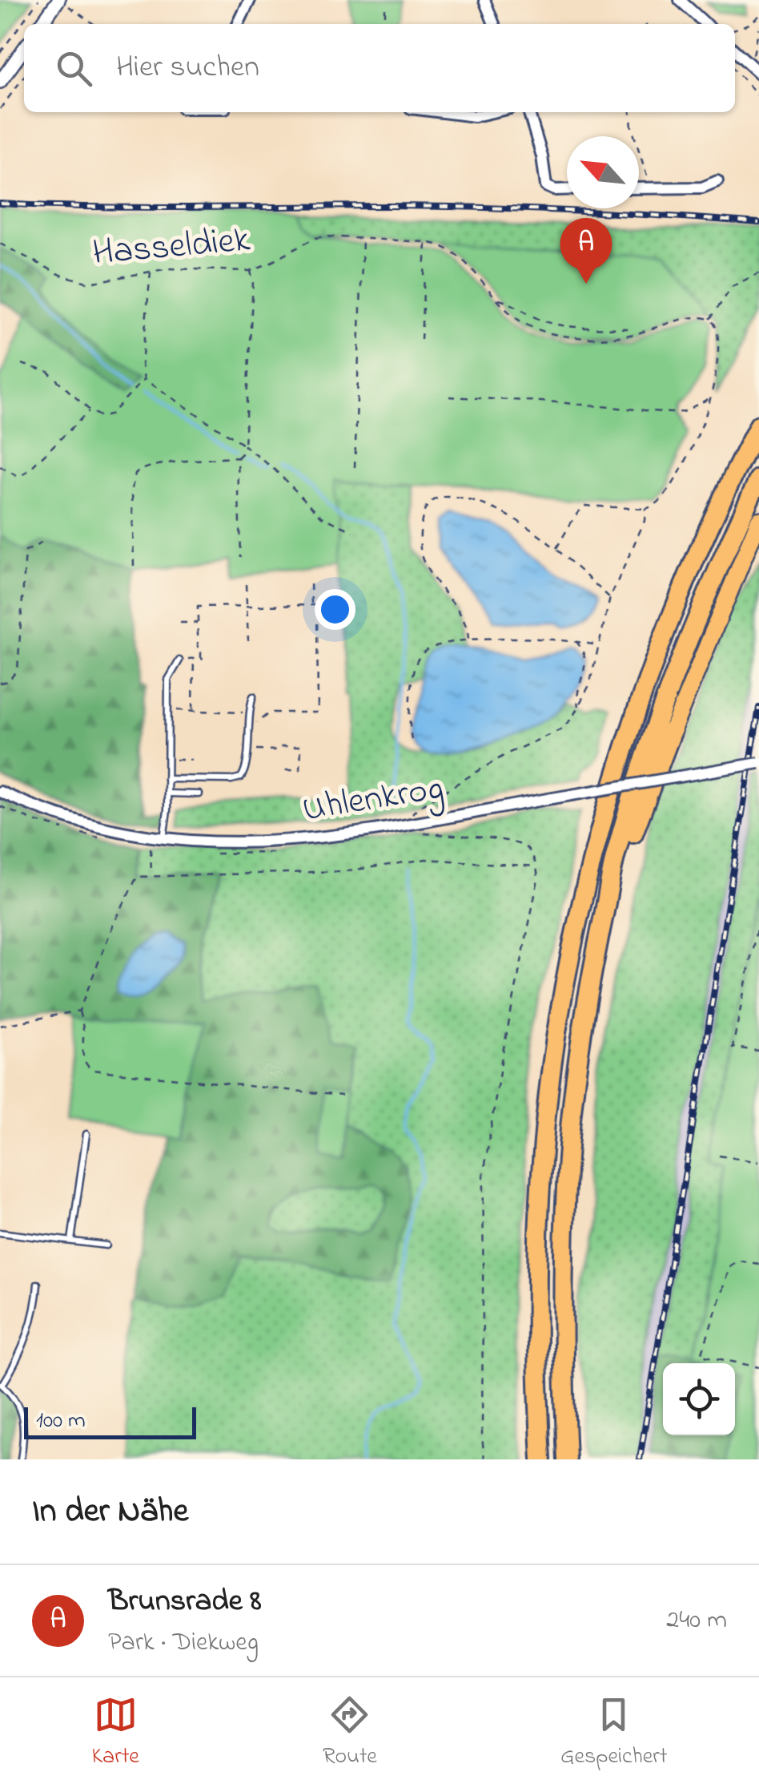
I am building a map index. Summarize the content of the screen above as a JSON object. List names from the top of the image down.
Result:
{
  "streets": {
    "street": ["Uhlenkrog"],
    "path": ["Hasseldiek"]
  },
  "scale_bar": "100 m",
  "north": "top left",
  "page": {
    "search": "Hier suchen",
    "pins": "A",
    "scale": "100 m",
    "heading": "In der Nähe",
    "list": [
      {
        "mark": "A",
        "name": "Brunsrade 8",
        "note": "Park · Diekweg",
        "value": "240 m"
      }
    ],
    "nav": ["Karte", "Route", "Gespeichert"]
  }
}
